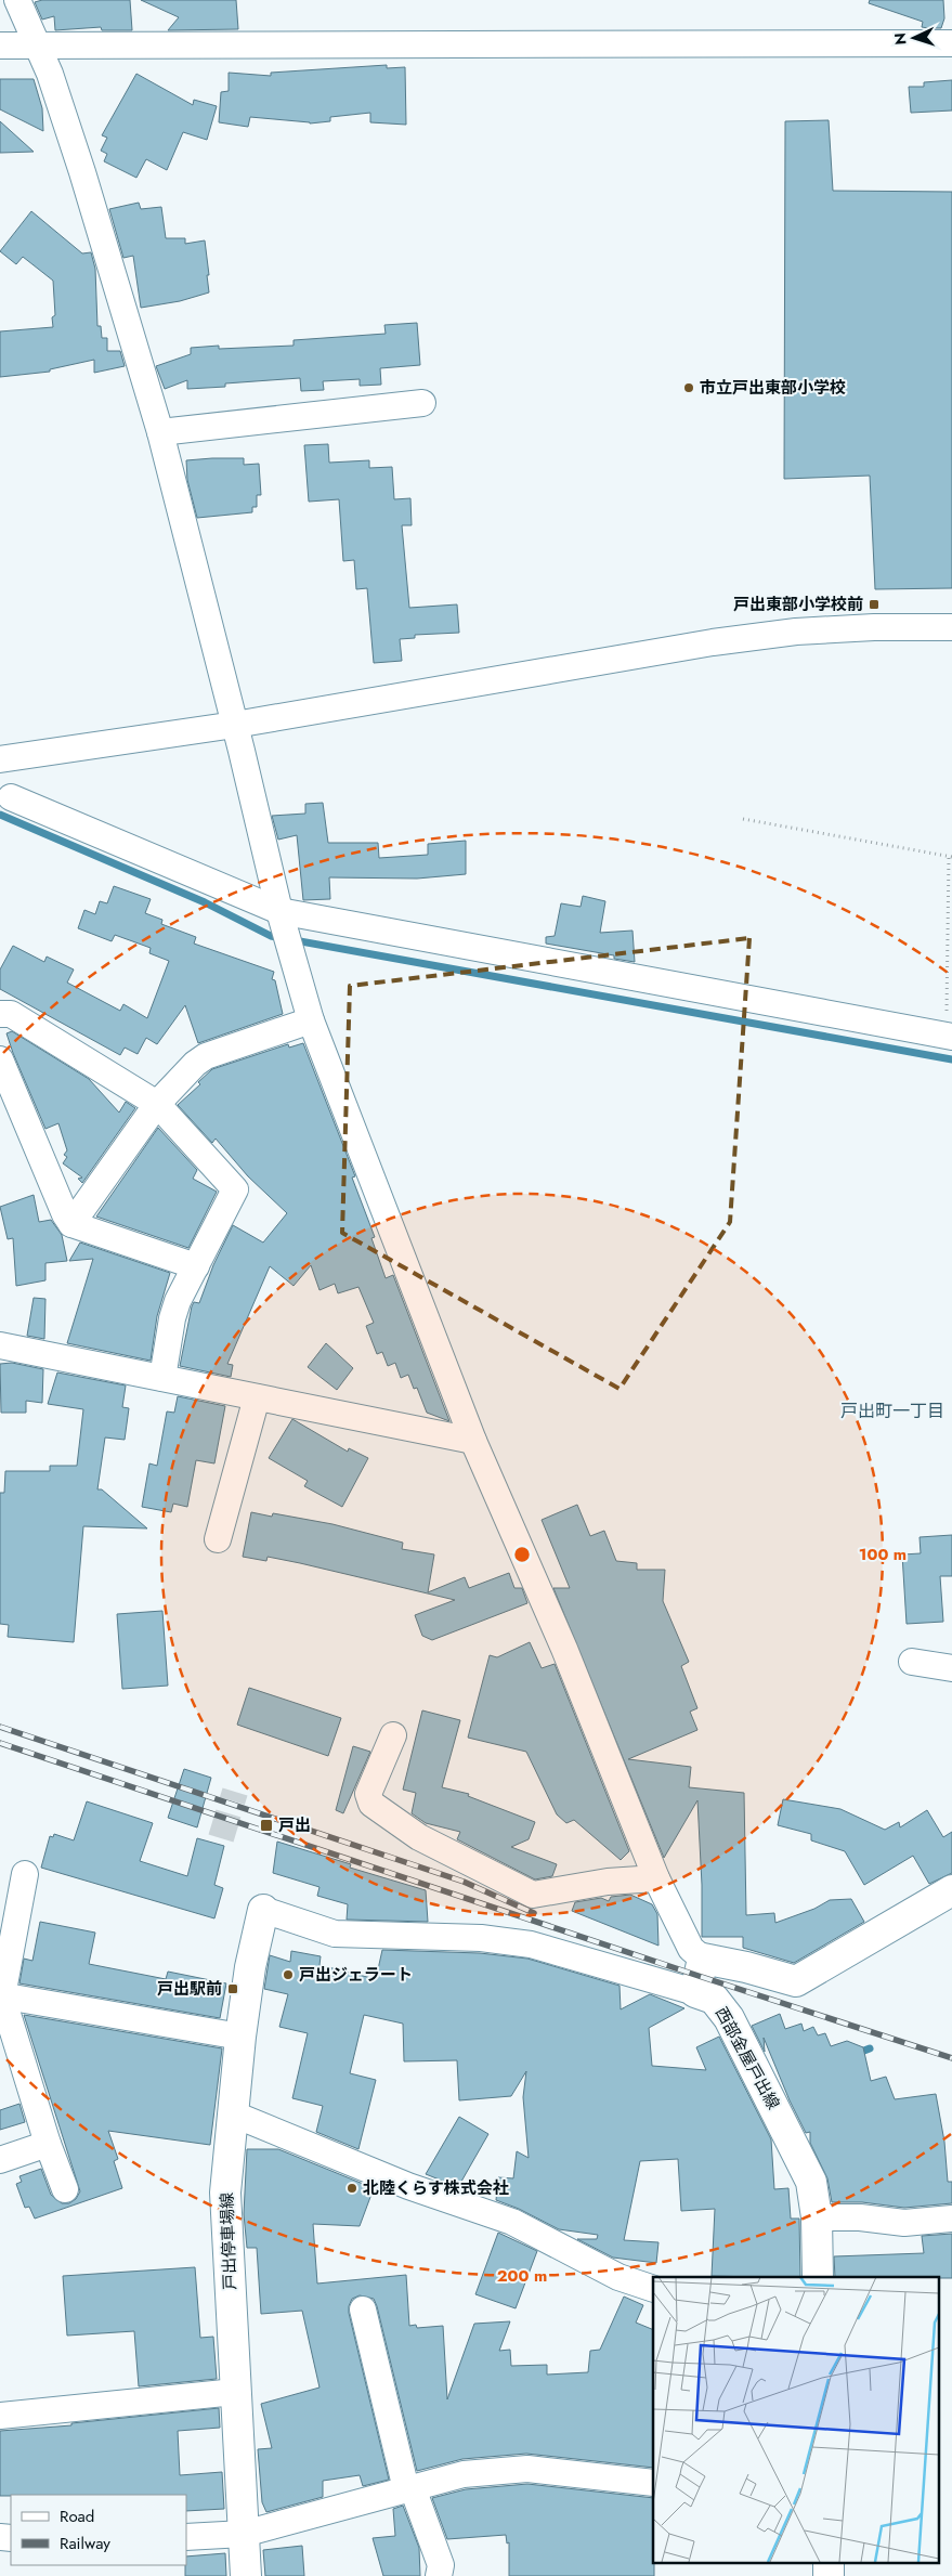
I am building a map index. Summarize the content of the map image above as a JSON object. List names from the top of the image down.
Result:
{
  "streets": {
    "main road": ["西部金屋戸出線", "戸出停車場線"]
  },
  "districts": ["戸出町一丁目"],
  "places": {
    "other": ["市立戸出東部小学校", "戸出ジェラート", "北陸くらす株式会社"],
    "transit": ["戸出東部小学校前", "戸出", "戸出駅前"]
  },
  "legend": ["Road", "Railway"],
  "north": "left",
  "rings": ["100 m", "200 m"]
}
